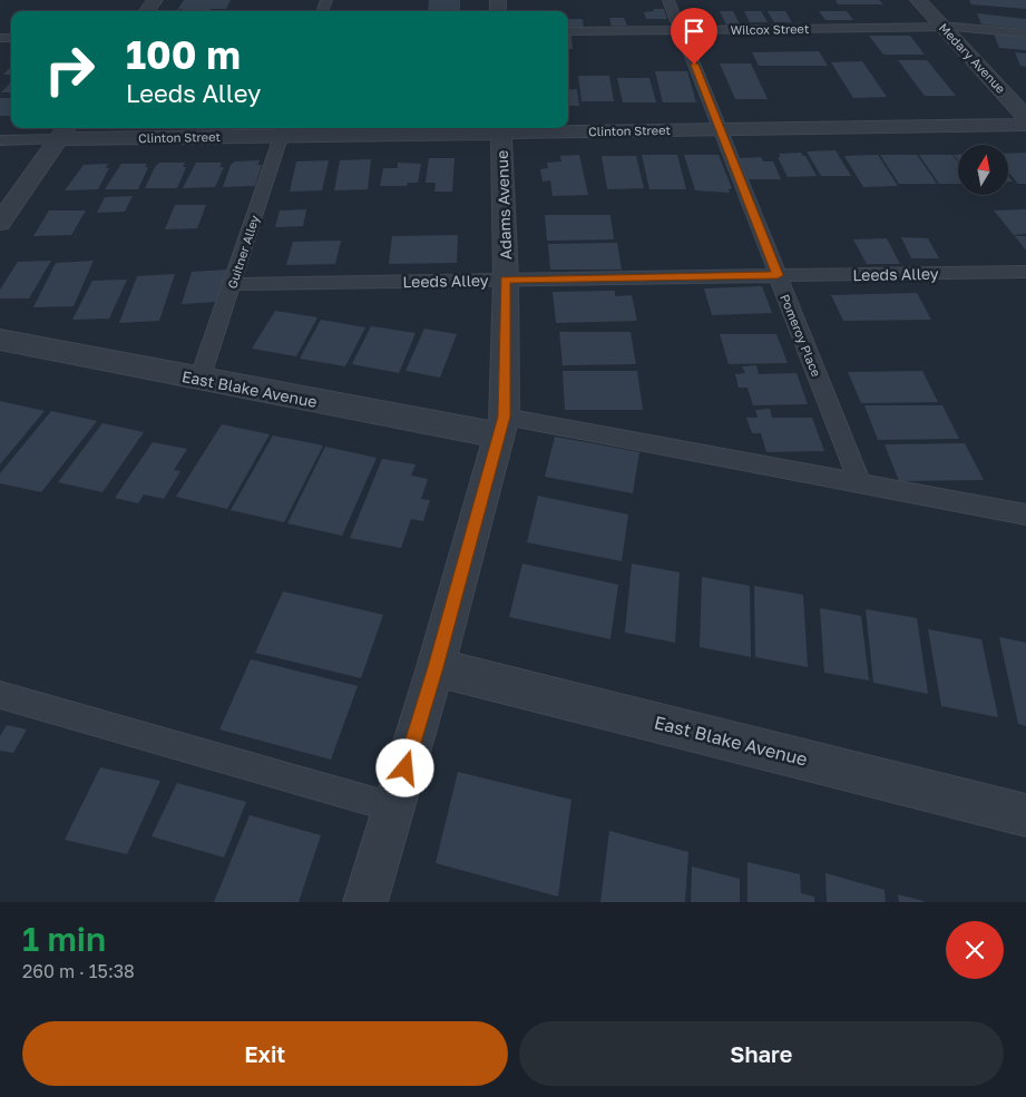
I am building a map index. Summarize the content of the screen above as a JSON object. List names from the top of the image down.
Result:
{
  "streets": {
    "street": [
      "Medary Avenue",
      "Clinton Street",
      "Adams Avenue",
      "East Blake Avenue"
    ],
    "lane": [
      "Wilcox Street",
      "Guitner Alley",
      "Leeds Alley",
      "Pomeroy Place"
    ]
  },
  "crossings": [
    ["Wilcox Street", "Medary Avenue"],
    ["Wilcox Street", "Pomeroy Place"],
    ["Clinton Street", "Adams Avenue"],
    ["Clinton Street", "Guitner Alley"],
    ["Clinton Street", "Pomeroy Place"],
    ["Adams Avenue", "Leeds Alley"],
    ["Adams Avenue", "East Blake Avenue"],
    ["Guitner Alley", "Leeds Alley"],
    ["Guitner Alley", "East Blake Avenue"],
    ["Leeds Alley", "Pomeroy Place"]
  ],
  "north": "top",
  "page": {
    "turn": ["100 m", "Leeds Alley"],
    "heading": ["1 min", "260 m · 15:38"],
    "buttons": ["Exit", "Share"]
  }
}
